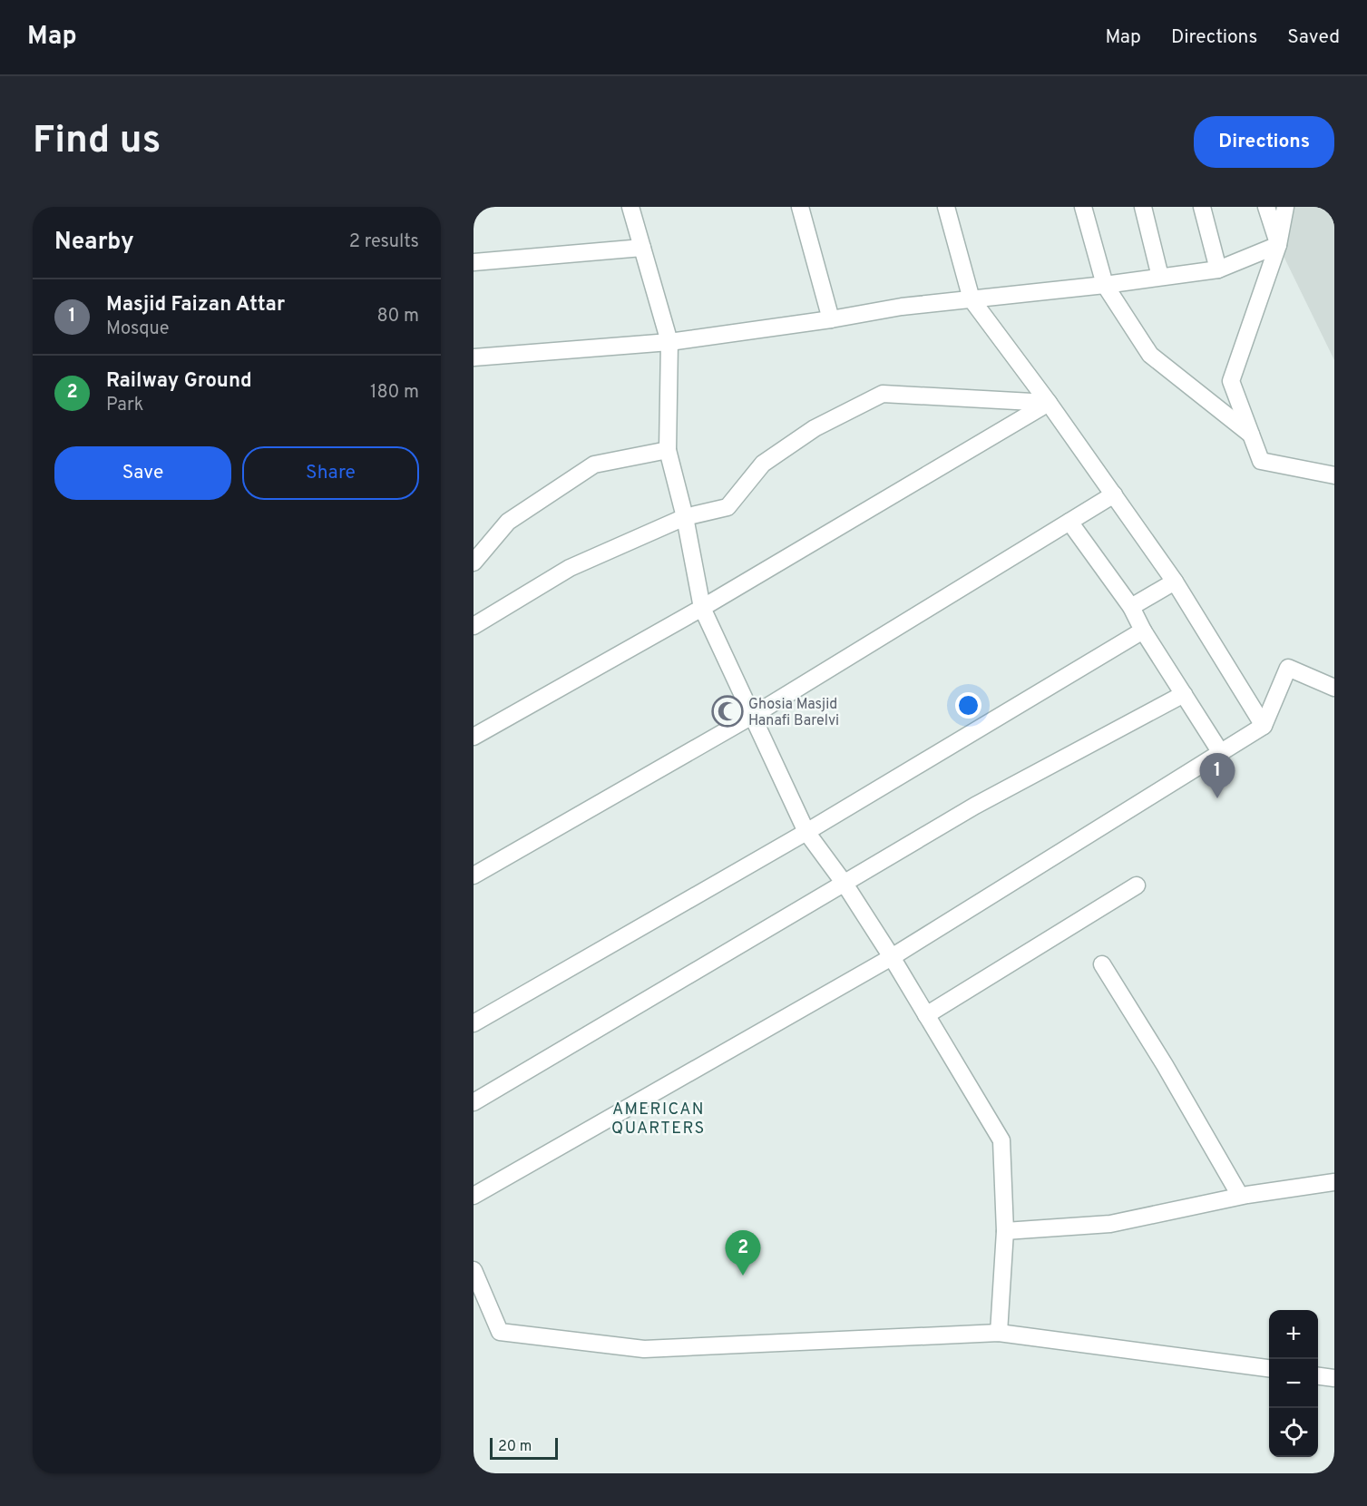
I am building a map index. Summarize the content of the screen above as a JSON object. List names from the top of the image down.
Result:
{
  "districts": ["AMERICAN QUARTERS"],
  "places": {
    "mosque": ["Ghosia Masjid Hanafi Barelvi"]
  },
  "scale_bar": "20 m",
  "page": {
    "header": "Map",
    "nav": ["Map", "Directions", "Saved"],
    "buttons": [
      "Directions",
      ["Save", "Share"]
    ],
    "title": "Find us",
    "heading": ["Nearby", "2 results"],
    "list": [
      {
        "mark": "1",
        "name": "Masjid Faizan Attar",
        "note": "Mosque",
        "value": "80 m"
      },
      {
        "mark": "2",
        "name": "Railway Ground",
        "note": "Park",
        "value": "180 m"
      }
    ],
    "pins": ["1", "2"],
    "map_buttons": ["+", "−"],
    "scale": "20 m"
  }
}
